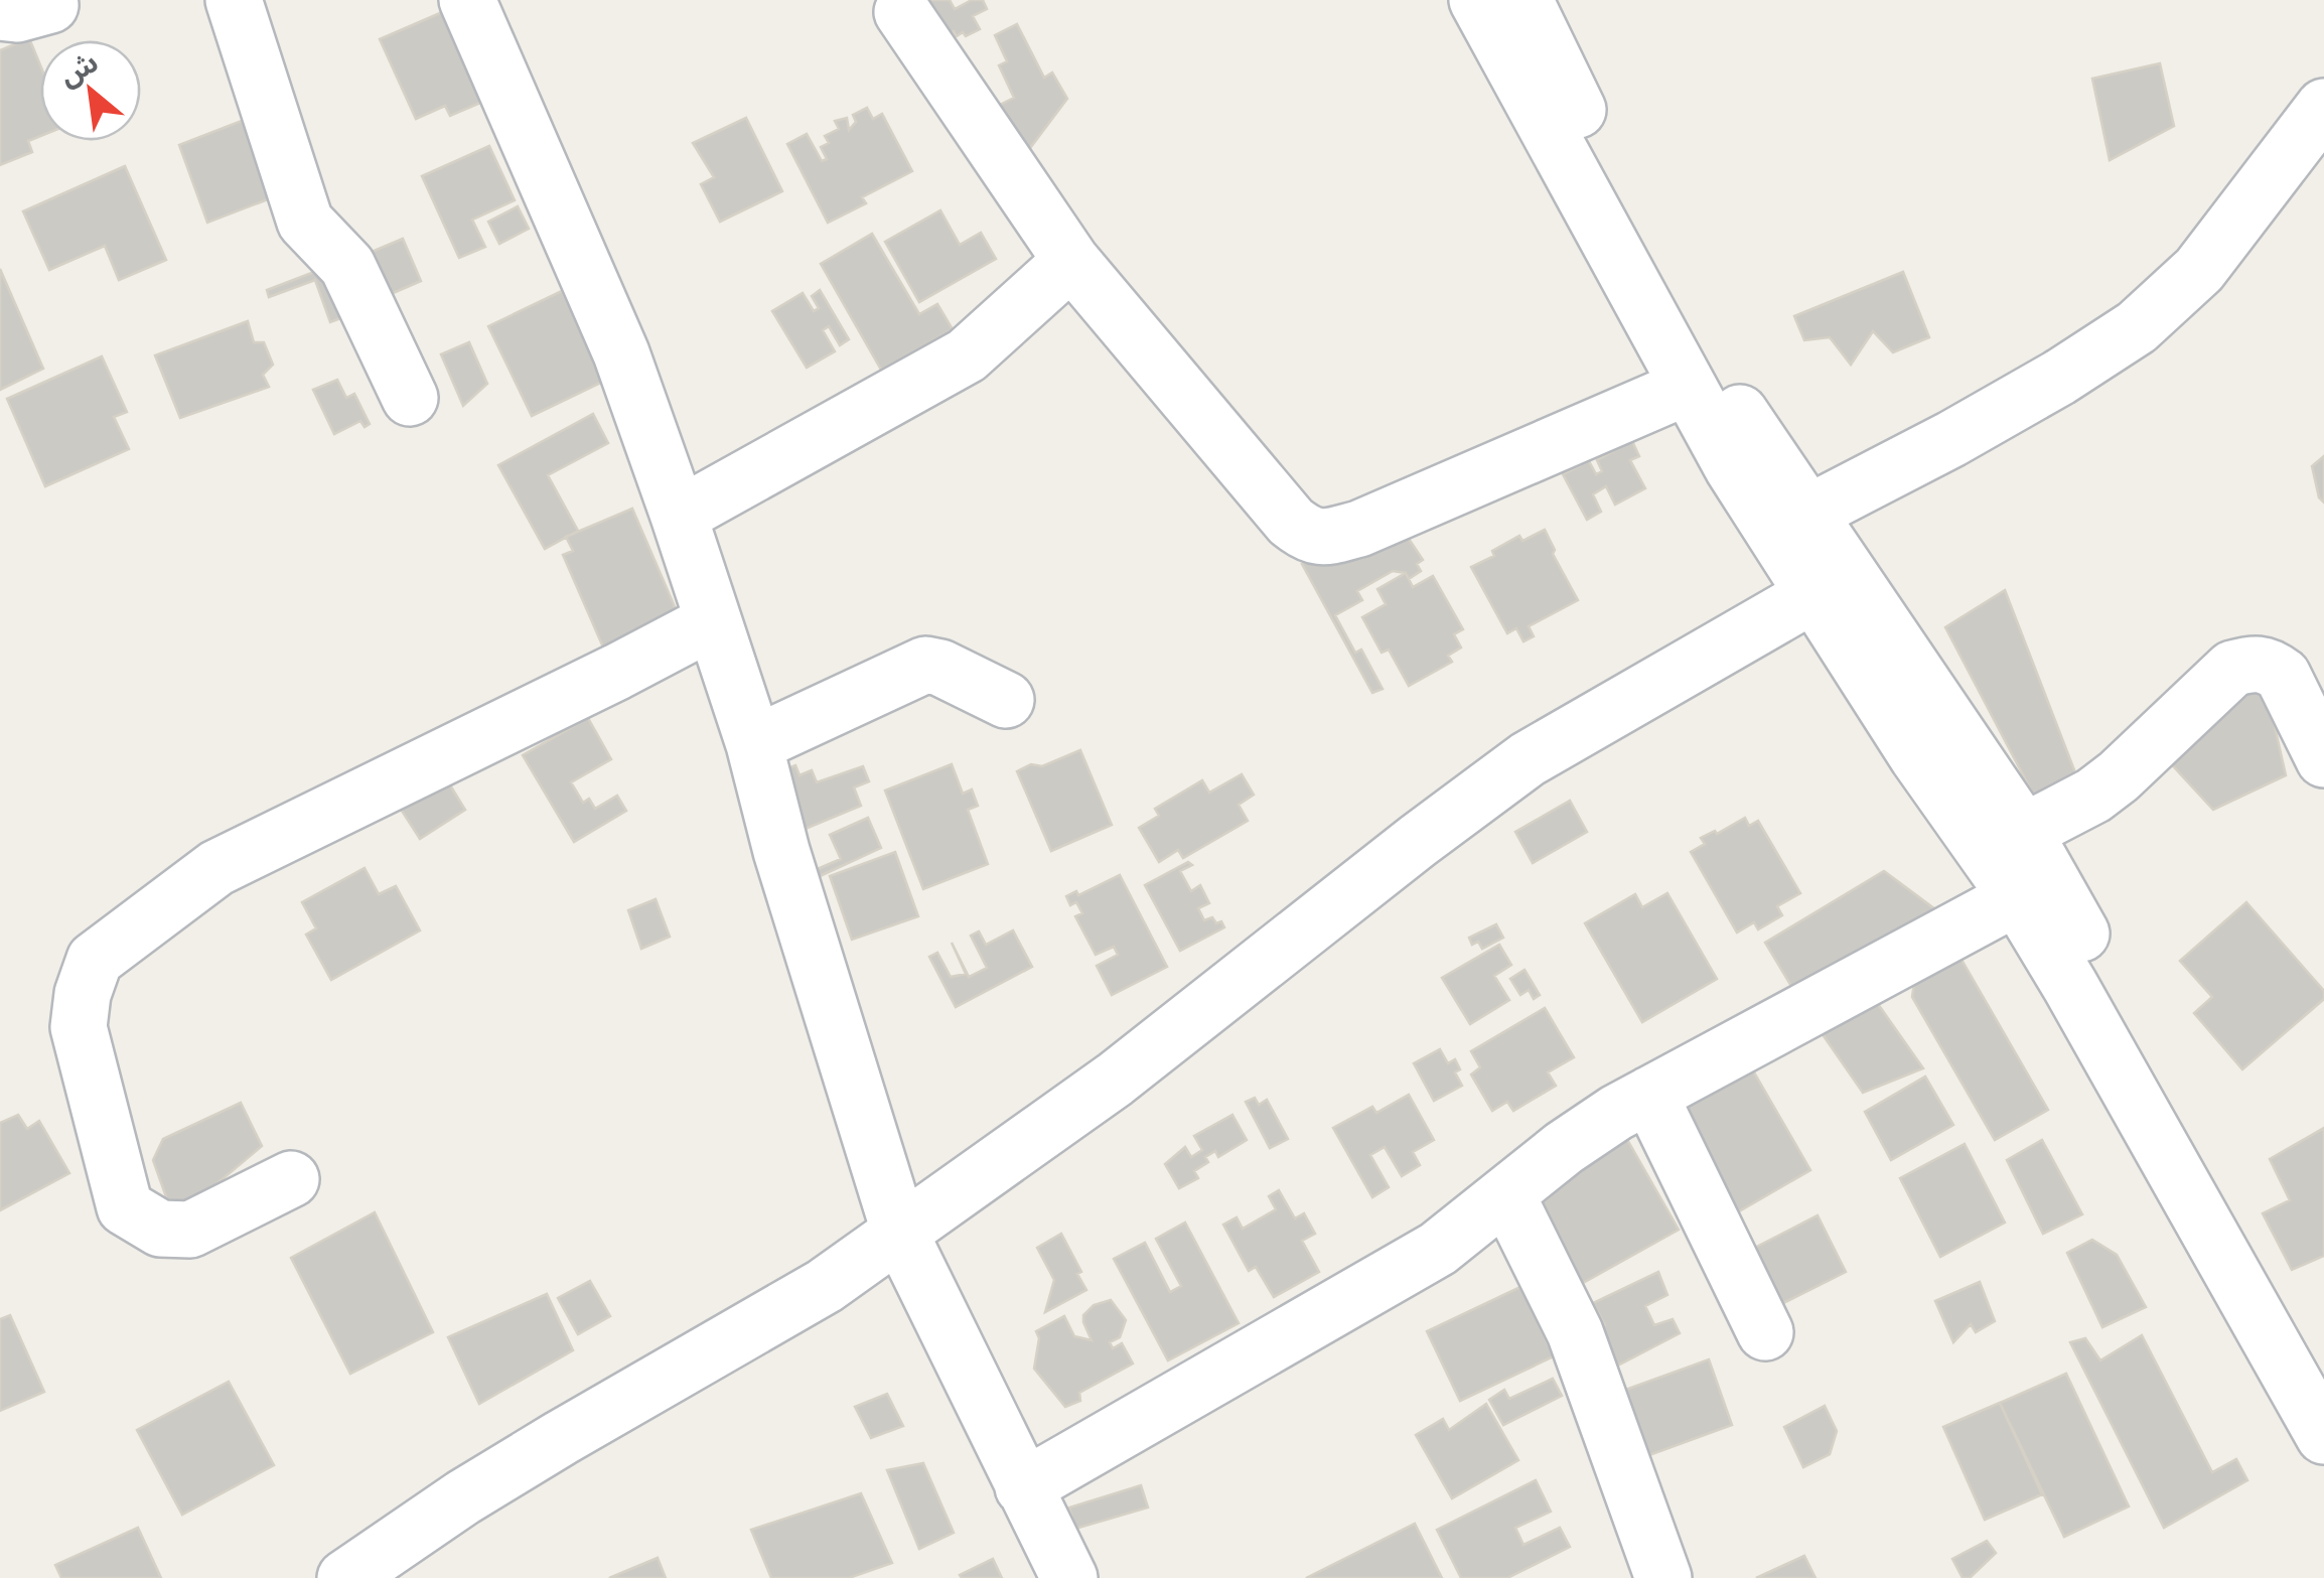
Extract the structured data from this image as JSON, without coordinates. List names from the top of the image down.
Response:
{
  "north": "top left"
}
